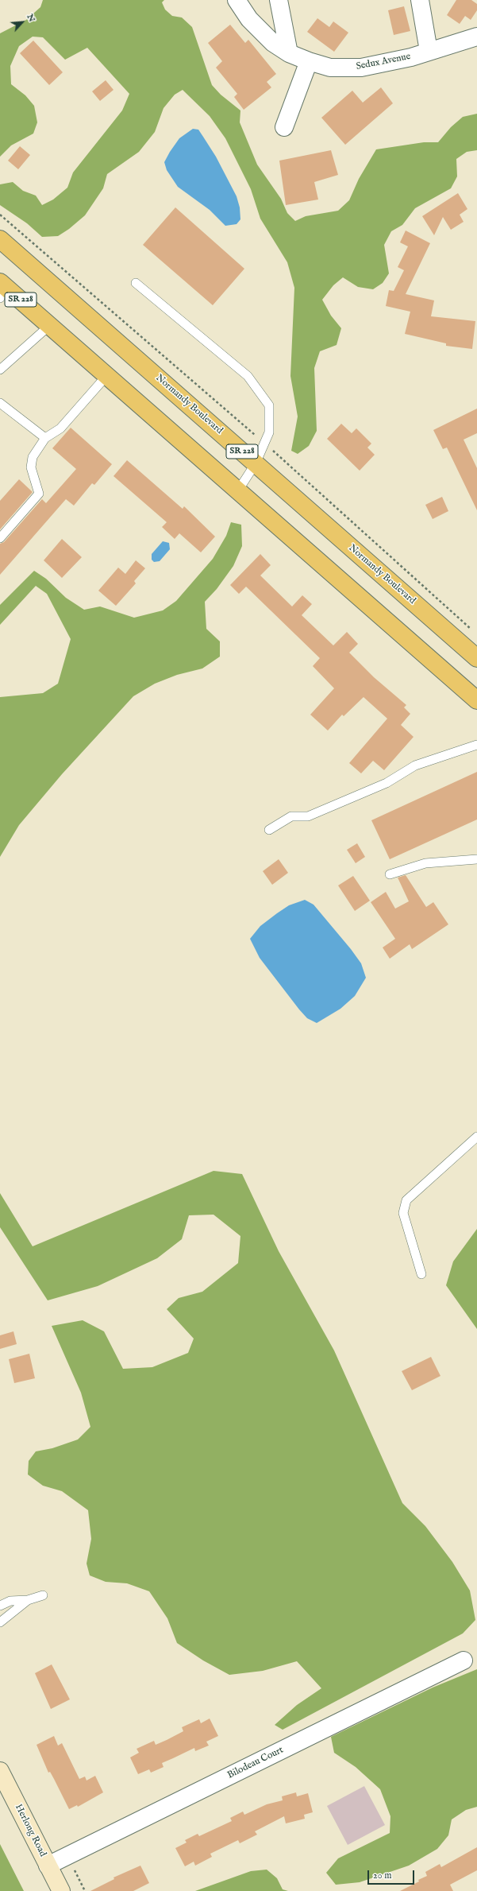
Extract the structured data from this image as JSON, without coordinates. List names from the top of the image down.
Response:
{
  "streets": {
    "main road": ["SR 228", "Normandy Boulevard"],
    "street": ["Sedux Avenue", "Bilodeau Court", "Herlong Road"]
  },
  "crossings": [
    ["Bilodeau Court", "Herlong Road"]
  ],
  "scale_bar": "20 m",
  "north": "top right"
}
